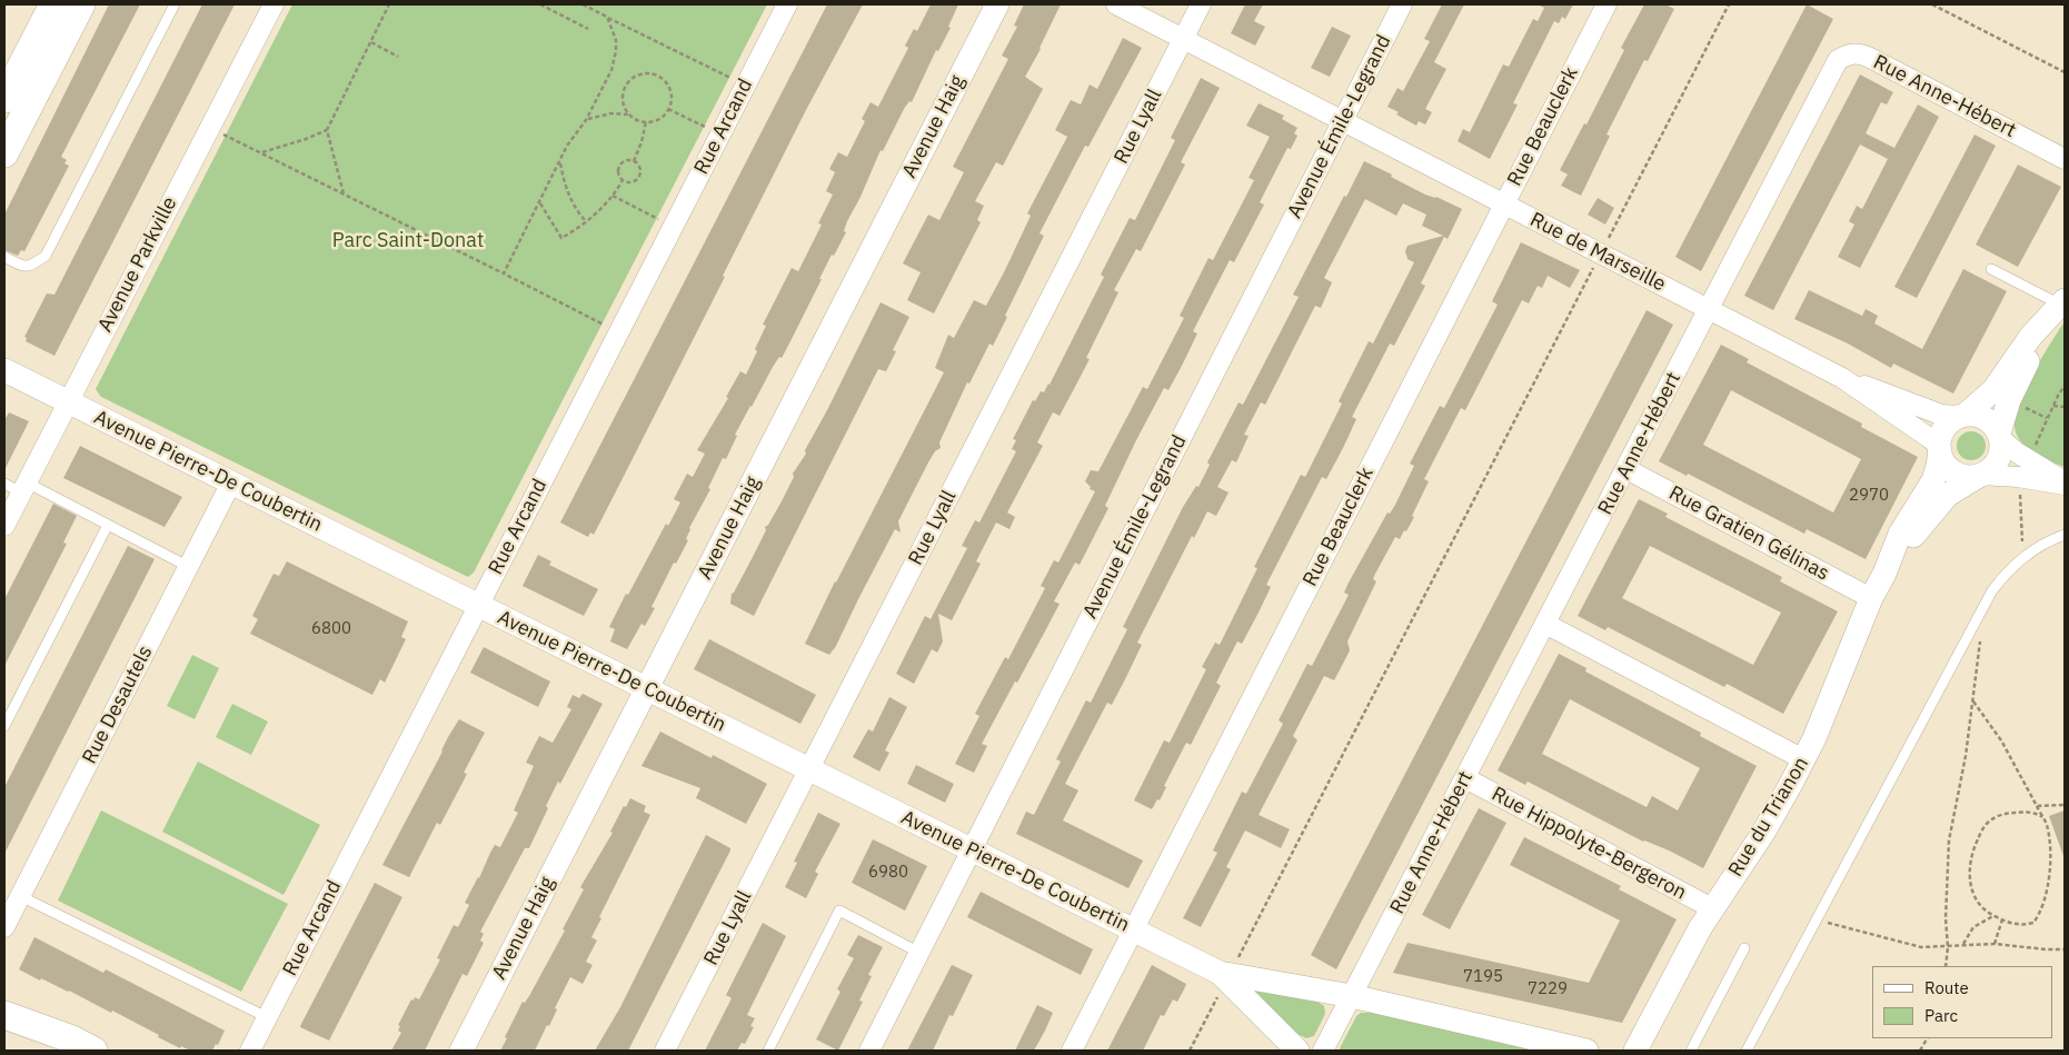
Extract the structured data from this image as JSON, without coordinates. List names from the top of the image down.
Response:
{
  "streets": {
    "street": [
      "Rue Anne-Hébert",
      "Rue Arcand",
      "Avenue Haig",
      "Rue Lyall",
      "Avenue Émile-Legrand",
      "Rue Beauclerk",
      "Rue de Marseille",
      "Avenue Parkville",
      "Avenue Pierre-De Coubertin",
      "Rue Gratien Gélinas",
      "Rue Desautels",
      "Rue du Trianon",
      "Rue Hippolyte-Bergeron"
    ]
  },
  "crossings": [
    ["Rue Anne-Hébert", "Rue de Marseille"],
    ["Rue Anne-Hébert", "Avenue Pierre-De Coubertin"],
    ["Rue Anne-Hébert", "Rue Gratien Gélinas"],
    ["Rue Anne-Hébert", "Rue Hippolyte-Bergeron"],
    ["Rue Arcand", "Avenue Pierre-De Coubertin"],
    ["Avenue Haig", "Avenue Pierre-De Coubertin"],
    ["Rue Lyall", "Rue de Marseille"],
    ["Rue Lyall", "Avenue Pierre-De Coubertin"],
    ["Avenue Émile-Legrand", "Rue de Marseille"],
    ["Avenue Émile-Legrand", "Avenue Pierre-De Coubertin"],
    ["Rue Beauclerk", "Rue de Marseille"],
    ["Rue Beauclerk", "Avenue Pierre-De Coubertin"],
    ["Rue de Marseille", "Rue du Trianon"],
    ["Avenue Parkville", "Avenue Pierre-De Coubertin"],
    ["Avenue Pierre-De Coubertin", "Rue Desautels"],
    ["Rue Gratien Gélinas", "Rue du Trianon"],
    ["Rue du Trianon", "Rue Hippolyte-Bergeron"]
  ],
  "parks": ["Parc Saint-Donat"],
  "house_numbers": [
    "2970",
    "6800",
    "6980",
    "7195",
    "7229"
  ],
  "legend": ["Route", "Parc"]
}
